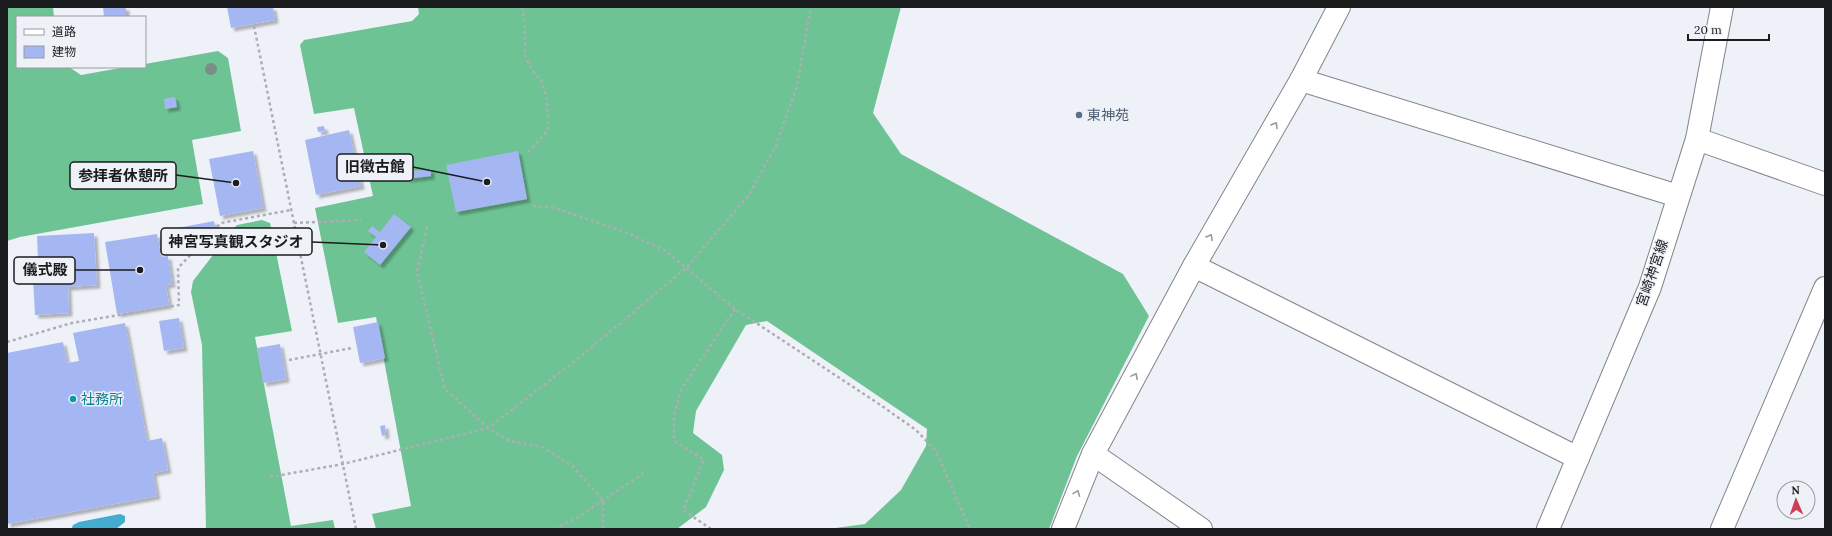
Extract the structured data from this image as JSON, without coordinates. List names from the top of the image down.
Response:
{
  "streets": {
    "street": ["宮崎神宮線"]
  },
  "places": [
    "東神苑",
    "旧徴古館",
    "参拝者休憩所",
    "神宮写真観スタジオ",
    "儀式殿",
    "社務所"
  ],
  "legend": ["道路", "建物"],
  "scale_bar": "20 m",
  "north": "top"
}
